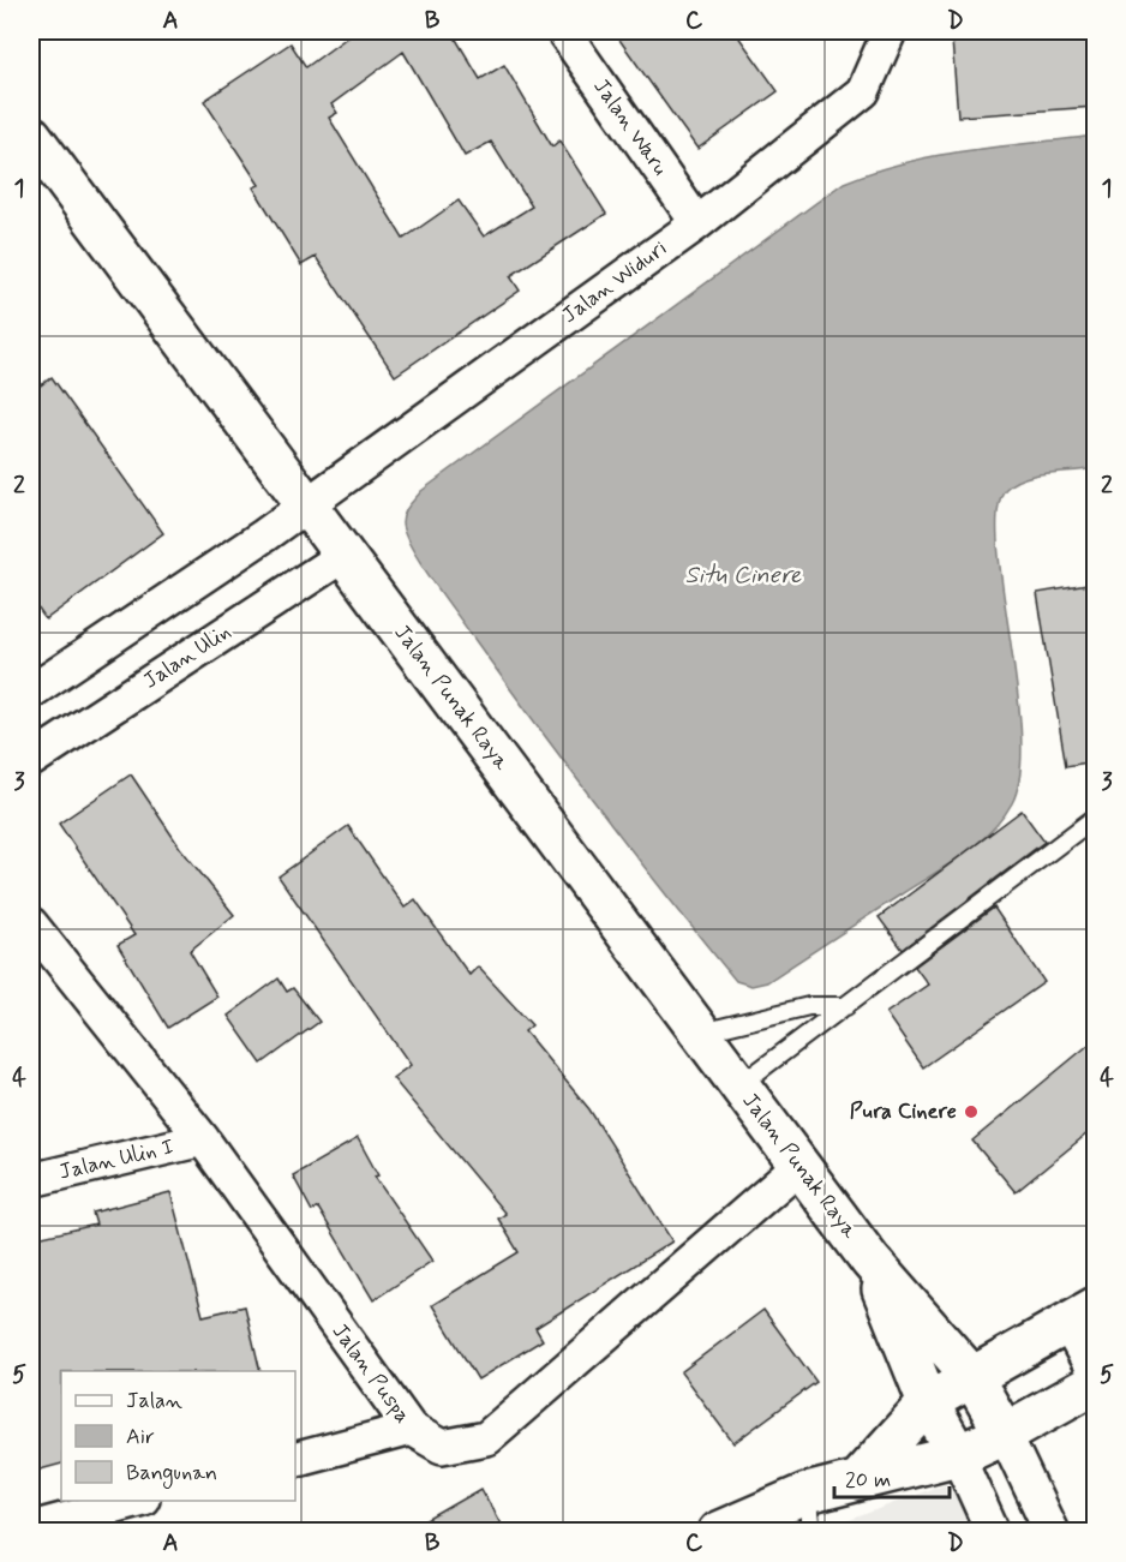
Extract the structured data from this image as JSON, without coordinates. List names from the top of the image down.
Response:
{
  "streets": {
    "main road": ["Jalan Punak Raya"],
    "street": [
      "Jalan Waru",
      "Jalan Widuri",
      "Jalan Ulin",
      "Jalan Ulin I",
      "Jalan Puspa"
    ]
  },
  "crossings": [
    ["Jalan Waru", "Jalan Widuri"],
    ["Jalan Widuri", "Jalan Punak Raya"],
    ["Jalan Ulin", "Jalan Punak Raya"],
    ["Jalan Punak Raya", "Jalan Puspa"],
    ["Jalan Ulin I", "Jalan Puspa"]
  ],
  "water": ["Situ Cinere"],
  "places": ["Pura Cinere"],
  "legend": ["Jalan", "Air", "Bangunan"],
  "scale_bar": "20 m",
  "grid": {
    "columns": [
      "A",
      "B",
      "C",
      "D"
    ],
    "rows": [
      "1",
      "2",
      "3",
      "4",
      "5"
    ]
  }
}
